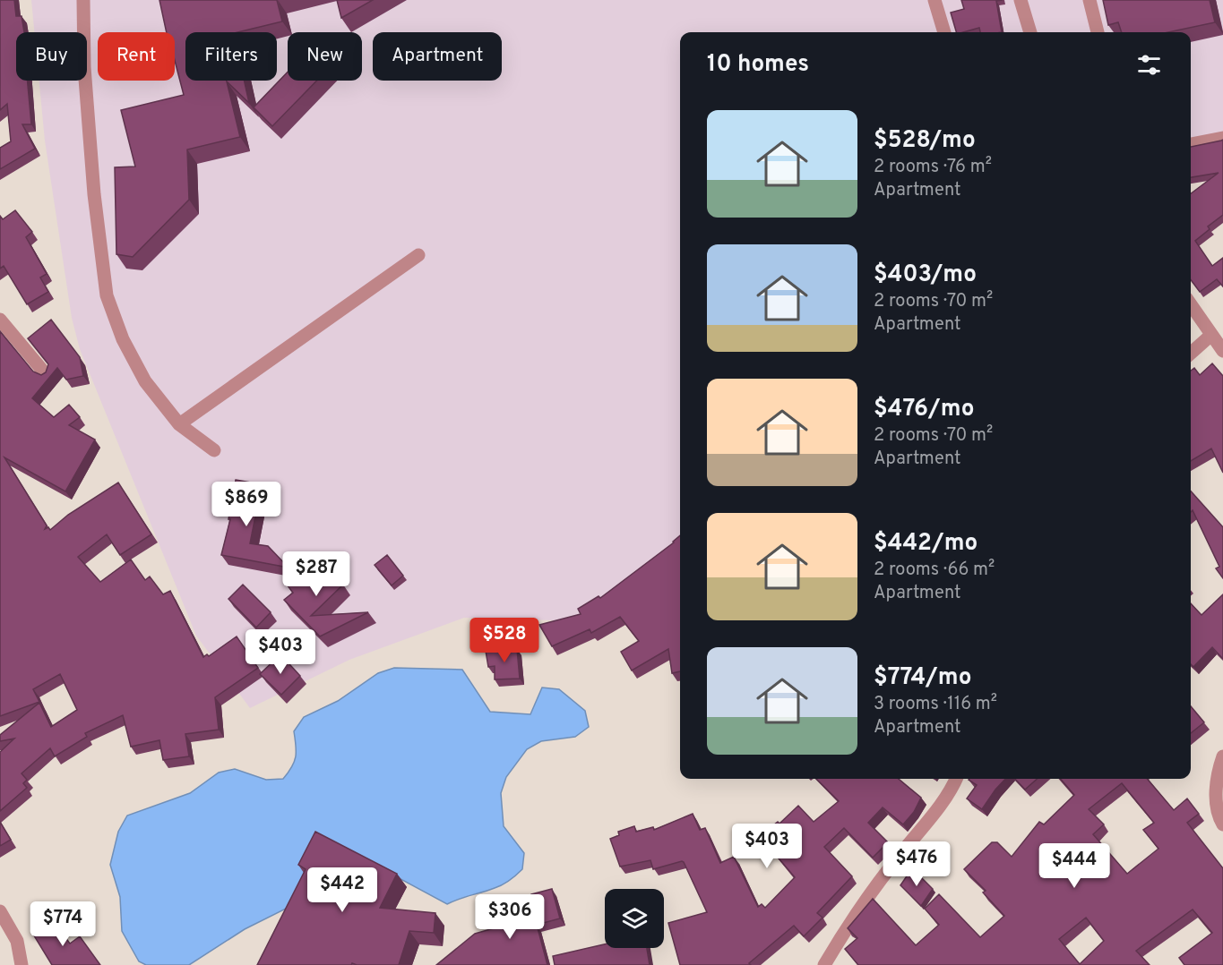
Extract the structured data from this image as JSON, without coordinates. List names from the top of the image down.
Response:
{
  "page": {
    "chip": [
      "Buy",
      "Rent",
      "Filters",
      "New",
      "Apartment"
    ],
    "heading": "10 homes",
    "list": [
      {
        "name": "$528/mo",
        "note": "2 rooms · 76 m² · Apartment"
      },
      {
        "name": "$403/mo",
        "note": "2 rooms · 70 m² · Apartment"
      },
      {
        "name": "$476/mo",
        "note": "2 rooms · 70 m² · Apartment"
      },
      {
        "name": "$442/mo",
        "note": "2 rooms · 66 m² · Apartment"
      },
      {
        "name": "$774/mo",
        "note": "3 rooms · 116 m² · Apartment"
      }
    ],
    "price": [
      "$869",
      "$287",
      "$528",
      "$403",
      "$403",
      "$476",
      "$444",
      "$442",
      "$306",
      "$774"
    ]
  }
}
